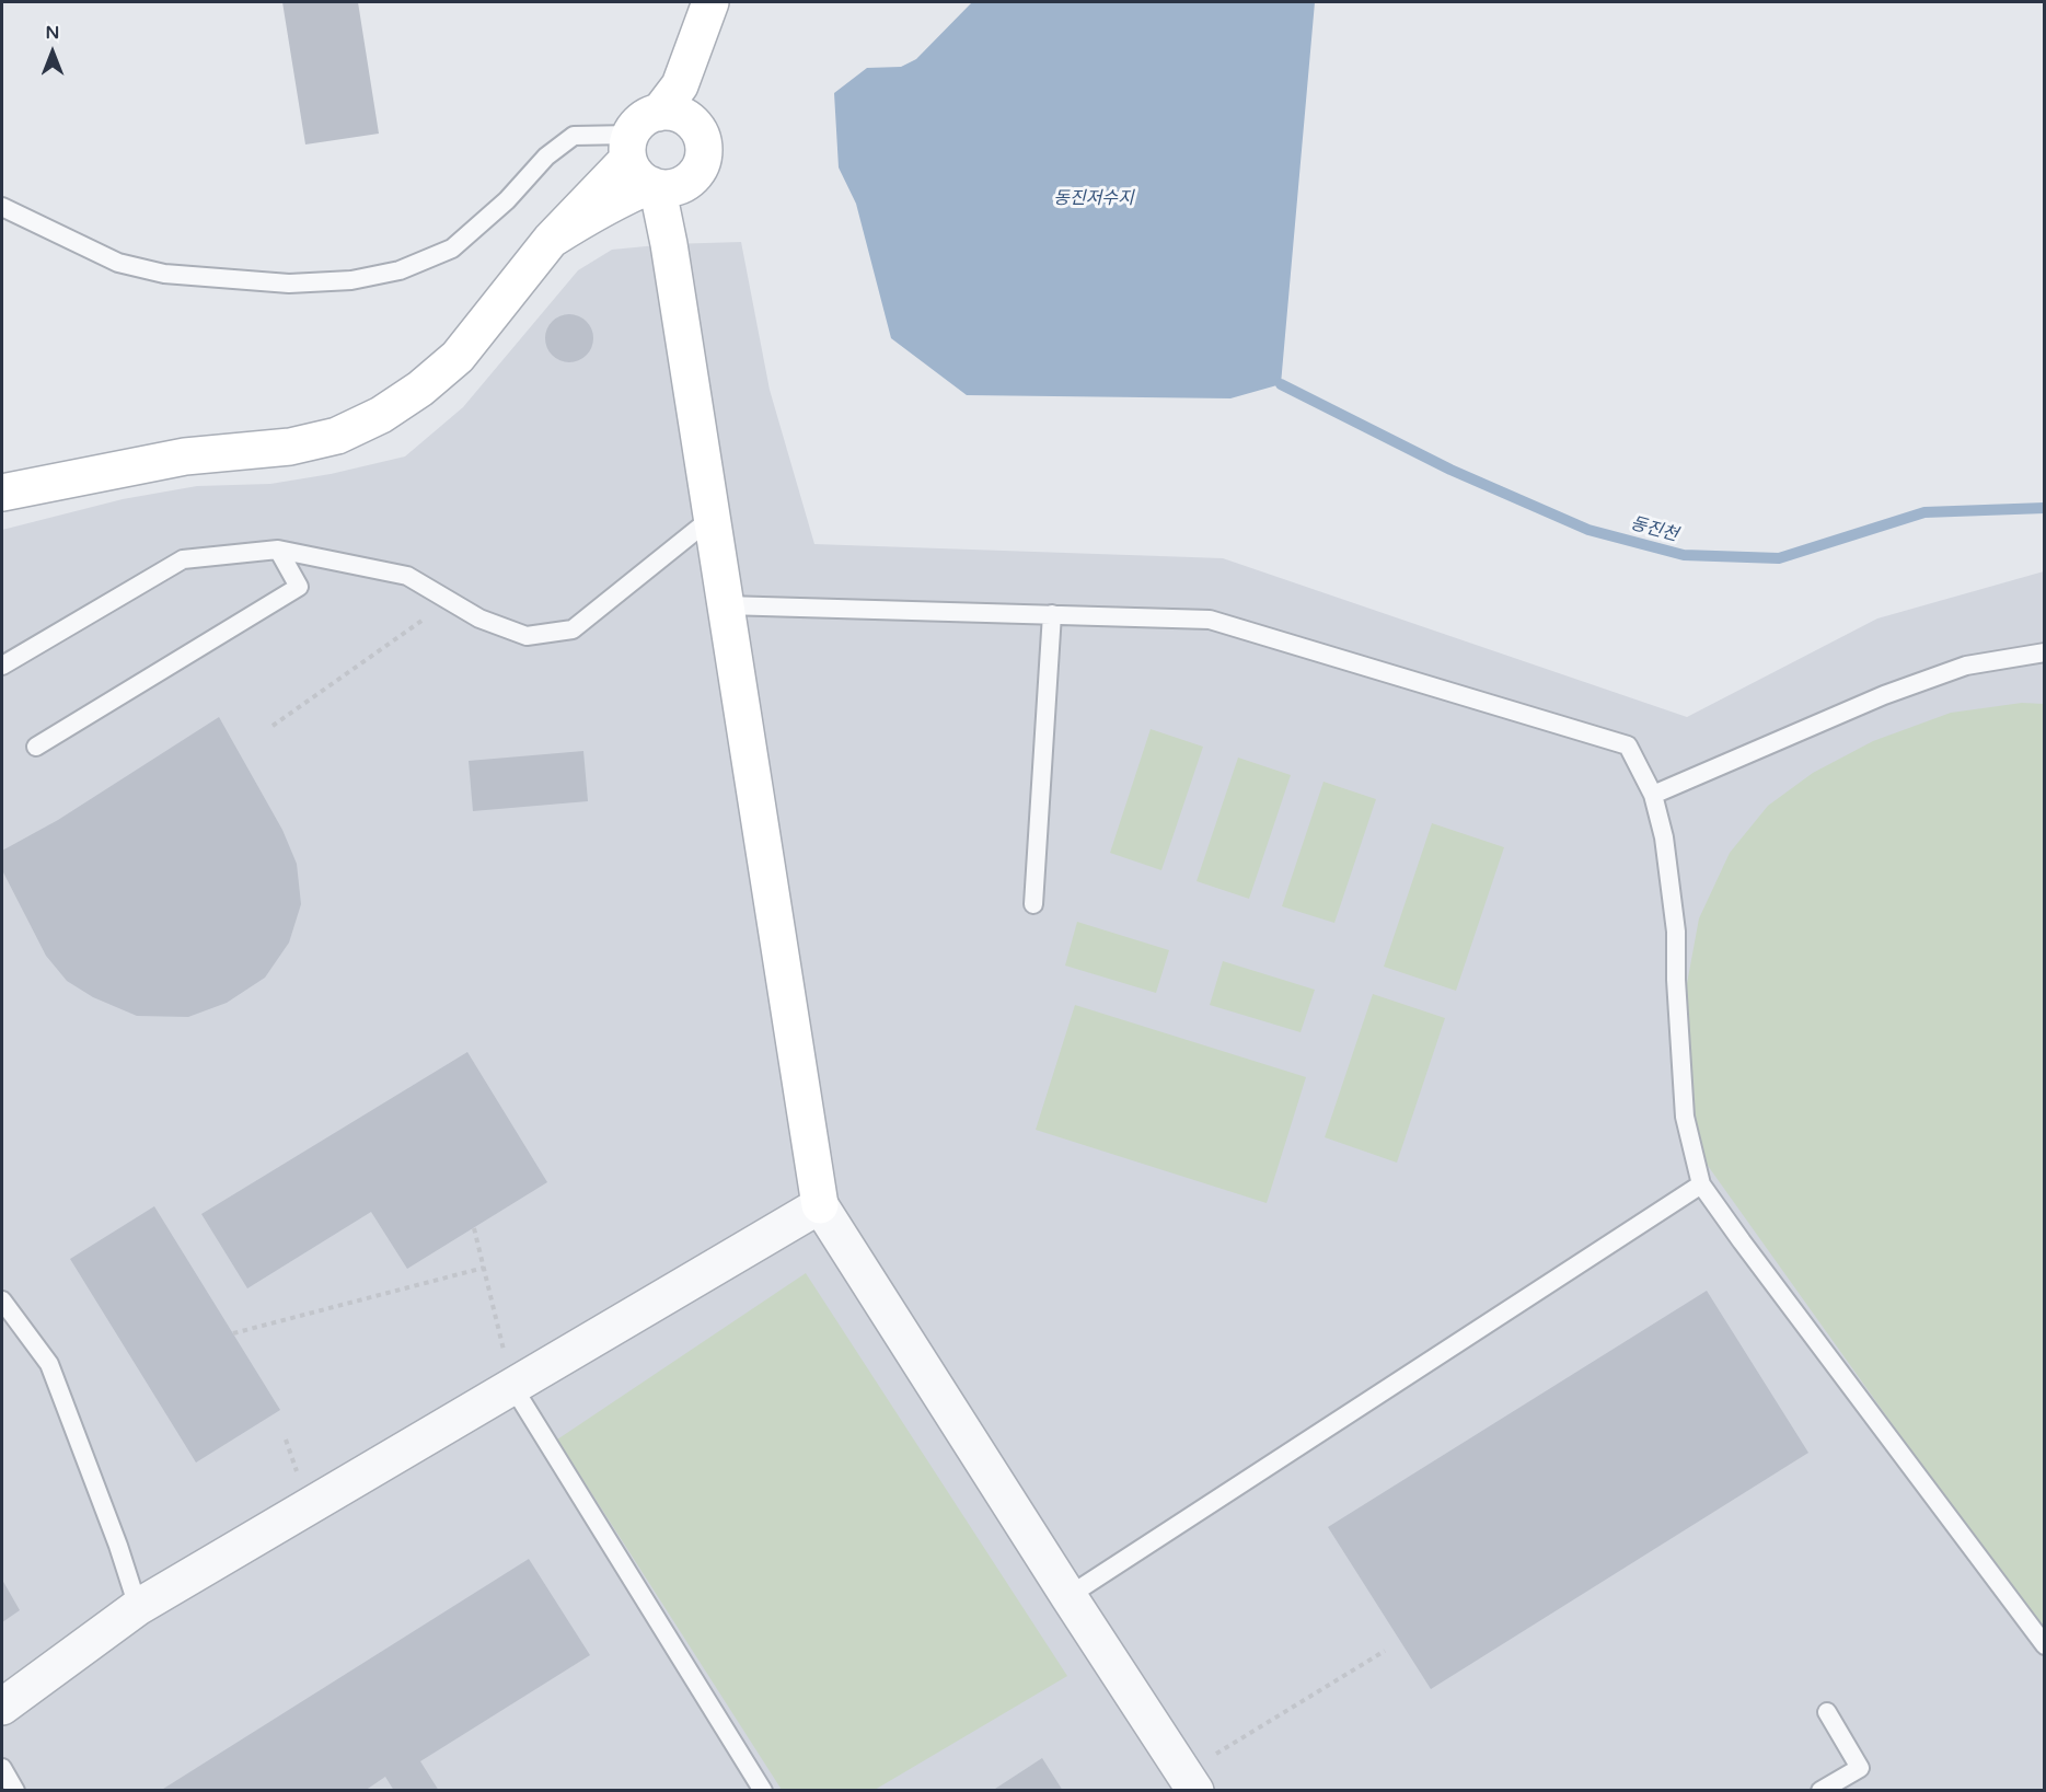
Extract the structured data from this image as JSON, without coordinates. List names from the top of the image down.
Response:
{
  "water": ["동진저수지", "동진천"],
  "north": "top"
}
